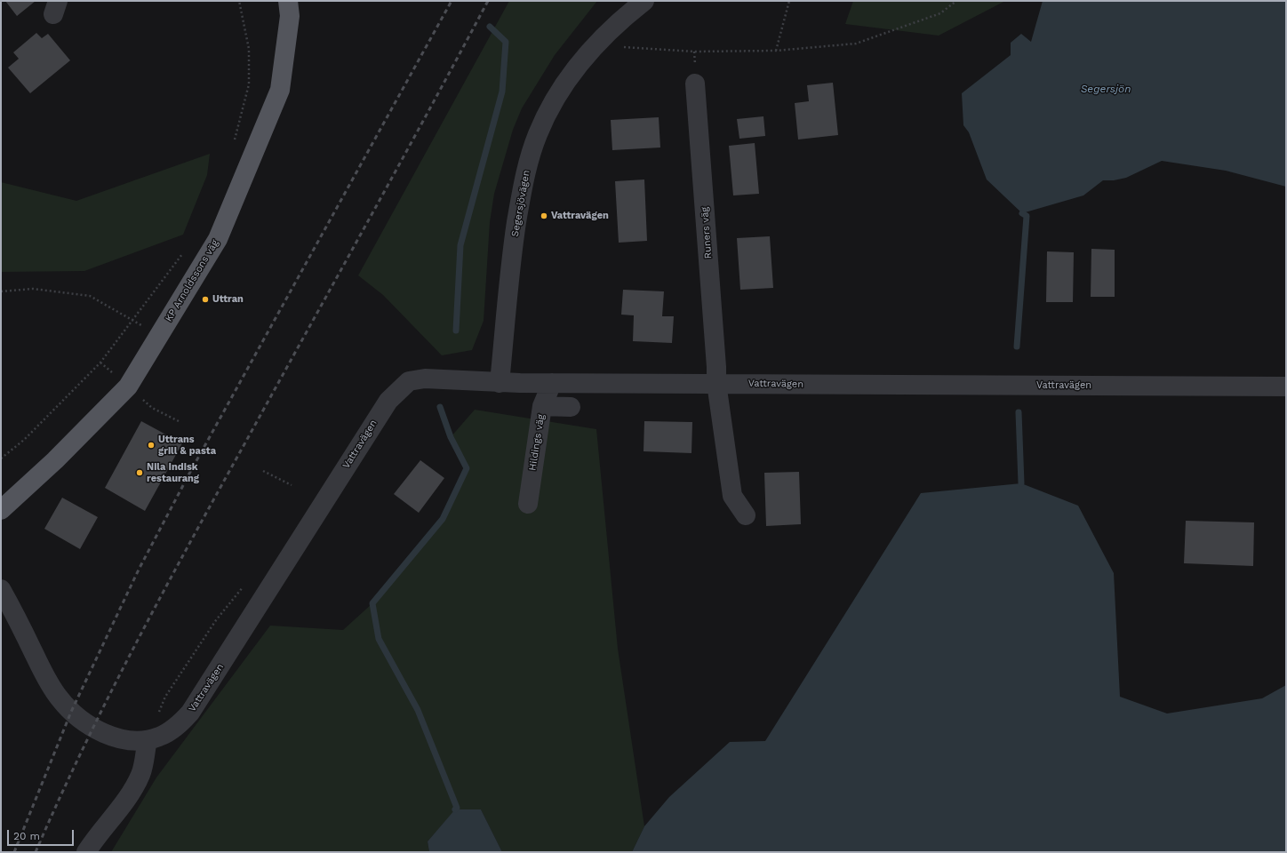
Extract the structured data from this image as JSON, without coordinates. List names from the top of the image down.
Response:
{
  "streets": {
    "main road": ["KP Arnoldssons väg"],
    "street": [
      "Segersjövägen",
      "Runers väg",
      "Vattravägen",
      "Hildings väg"
    ]
  },
  "crossings": [
    ["Segersjövägen", "Vattravägen"],
    ["Runers väg", "Vattravägen"],
    ["Vattravägen", "Hildings väg"]
  ],
  "water": ["Segersjön"],
  "places": [
    "Vattravägen",
    "Uttran",
    "Uttrans grill & pasta",
    "Nila Indisk restaurang"
  ],
  "scale_bar": "20 m"
}
